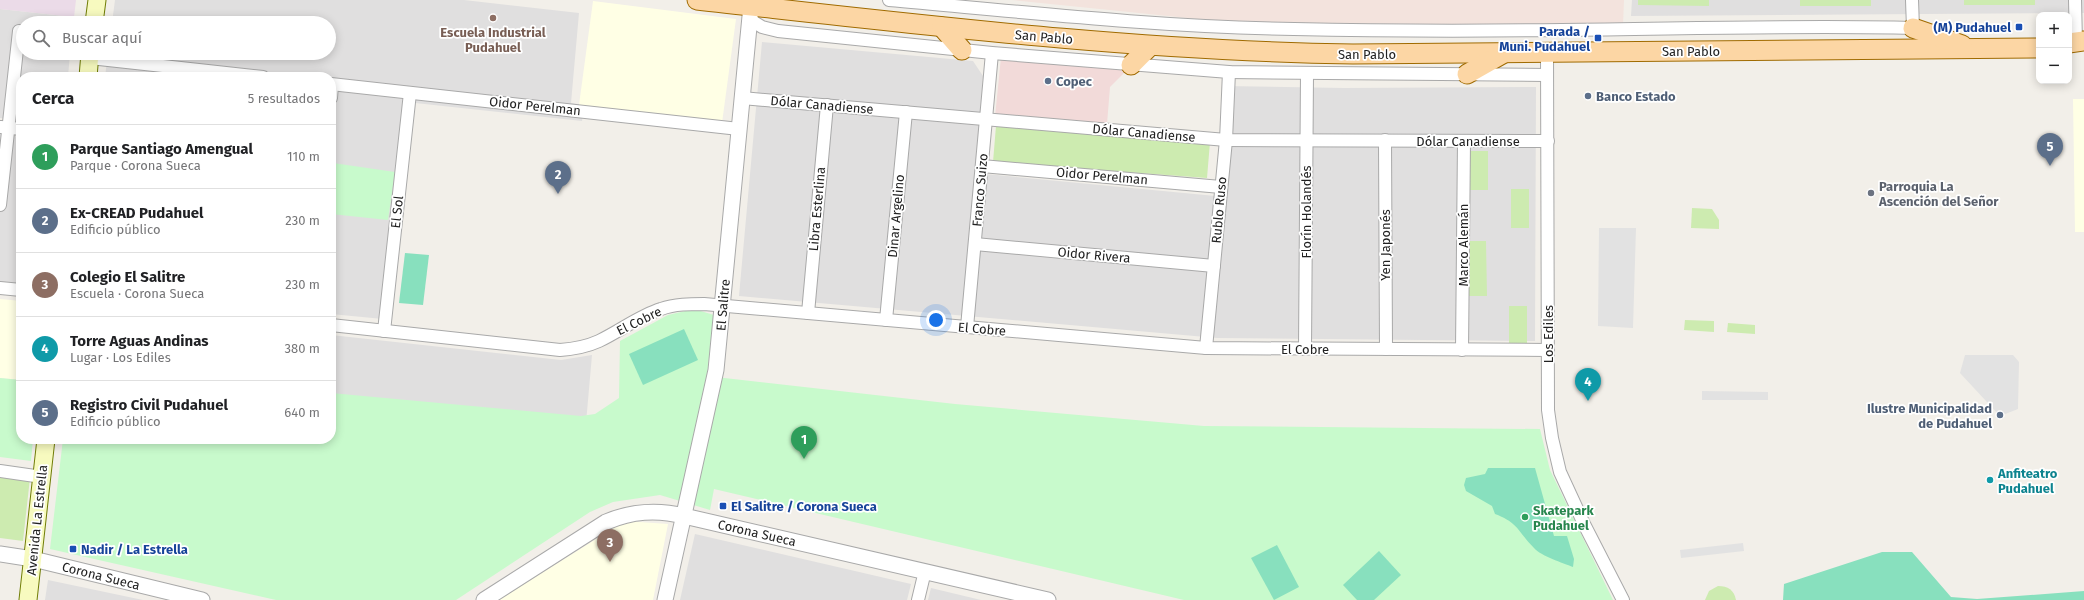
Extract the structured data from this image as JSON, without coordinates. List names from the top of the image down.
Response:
{
  "streets": {
    "main road": ["San Pablo", "Avenida La Estrella"],
    "street": [
      "Dólar Canadiense",
      "Oidor Perelman",
      "Franco Suizo",
      "Libra Esterlina",
      "Rublo Ruso",
      "El Sol",
      "Florín Holandés",
      "Dinar Argelino",
      "Yen Japonés",
      "Marco Alemán",
      "Oidor Rivera",
      "El Salitre",
      "El Cobre",
      "Los Ediles",
      "Corona Sueca"
    ]
  },
  "crossings": [
    ["San Pablo", "Franco Suizo"],
    ["San Pablo", "Rublo Ruso"],
    ["San Pablo", "Florín Holandés"],
    ["San Pablo", "El Salitre"],
    ["San Pablo", "Los Ediles"],
    ["Dólar Canadiense", "Franco Suizo"],
    ["Dólar Canadiense", "Libra Esterlina"],
    ["Dólar Canadiense", "Rublo Ruso"],
    ["Dólar Canadiense", "Florín Holandés"],
    ["Dólar Canadiense", "Dinar Argelino"],
    ["Dólar Canadiense", "Yen Japonés"],
    ["Dólar Canadiense", "Marco Alemán"],
    ["Dólar Canadiense", "El Salitre"],
    ["Dólar Canadiense", "Los Ediles"],
    ["Oidor Perelman", "Franco Suizo"],
    ["Oidor Perelman", "Rublo Ruso"],
    ["Oidor Perelman", "El Sol"],
    ["Oidor Perelman", "El Salitre"],
    ["Franco Suizo", "Oidor Rivera"],
    ["Franco Suizo", "El Cobre"],
    ["Libra Esterlina", "El Cobre"],
    ["Rublo Ruso", "Oidor Rivera"],
    ["Rublo Ruso", "El Cobre"],
    ["El Sol", "El Cobre"],
    ["Florín Holandés", "El Cobre"],
    ["Dinar Argelino", "El Cobre"],
    ["Yen Japonés", "El Cobre"],
    ["Marco Alemán", "El Cobre"],
    ["El Salitre", "El Cobre"],
    ["El Salitre", "Corona Sueca"],
    ["El Cobre", "Los Ediles"],
    ["Avenida La Estrella", "Corona Sueca"]
  ],
  "places": {
    "other": [
      "Escuela Industrial Pudahuel",
      "Copec",
      "Banco Estado",
      "Parroquia La Ascención del Señor",
      "Ilustre Municipalidad de Pudahuel",
      "Anfiteatro Pudahuel",
      "Skatepark Pudahuel"
    ],
    "transit": [
      "(M) Pudahuel",
      "Parada / Muni. Pudahuel",
      "El Salitre / Corona Sueca",
      "Nadir / La Estrella"
    ]
  },
  "page": {
    "map_buttons": ["+", "−"],
    "search": "Buscar aquí",
    "heading": ["Cerca", "5 resultados"],
    "list": [
      {
        "mark": "1",
        "name": "Parque Santiago Amengual",
        "note": "Parque · Corona Sueca",
        "value": "110 m"
      },
      {
        "mark": "2",
        "name": "Ex-CREAD Pudahuel",
        "note": "Edificio público",
        "value": "230 m"
      },
      {
        "mark": "3",
        "name": "Colegio El Salitre",
        "note": "Escuela · Corona Sueca",
        "value": "230 m"
      },
      {
        "mark": "4",
        "name": "Torre Aguas Andinas",
        "note": "Lugar · Los Ediles",
        "value": "380 m"
      },
      {
        "mark": "5",
        "name": "Registro Civil Pudahuel",
        "note": "Edificio público",
        "value": "640 m"
      }
    ],
    "pins": [
      "5",
      "2",
      "4",
      "1",
      "3"
    ]
  }
}
